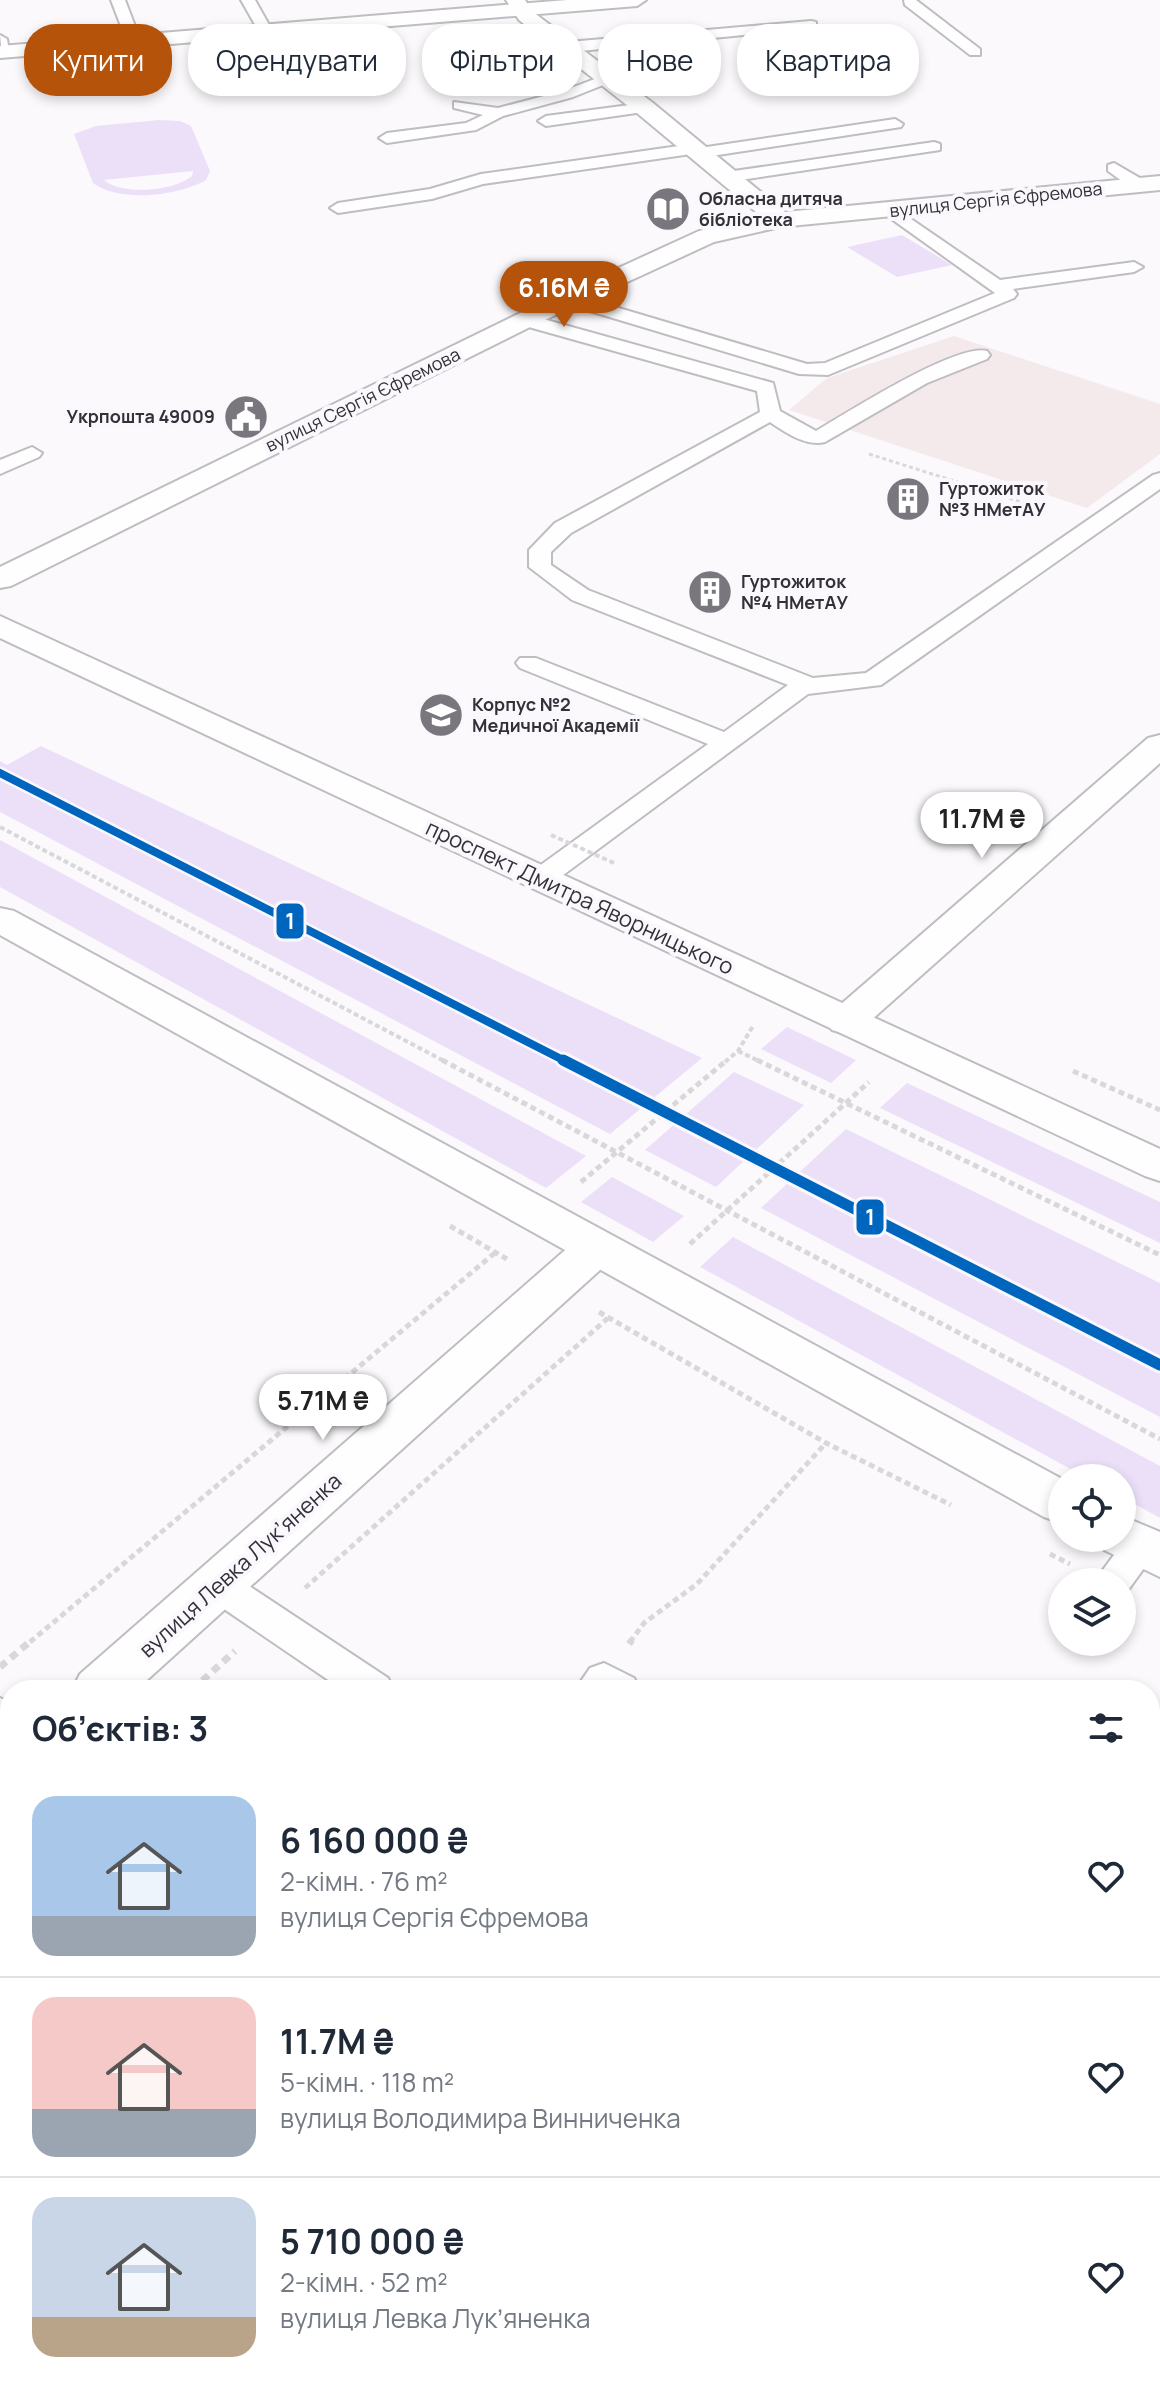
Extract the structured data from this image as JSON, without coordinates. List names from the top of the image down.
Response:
{
  "streets": {
    "street": ["вулиця Сергія Єфремова", "проспект Дмитра Яворницького", "вулиця Левка Лукʼяненка"]
  },
  "places": {
    "library": ["Обласна дитяча бібліотека"],
    "public building": ["Укрпошта 49009"],
    "building": ["Гуртожиток №3 НМетАУ", "Гуртожиток №4 НМетАУ"],
    "school or university": ["Корпус №2 Медичної Академії"]
  },
  "lines": ["transit line 1"],
  "page": {
    "chip": [
      "Купити",
      "Орендувати",
      "Фільтри",
      "Нове",
      "Квартира"
    ],
    "price": ["6.16M ₴", "11.7M ₴", "5.71M ₴"],
    "heading": "Об’єктів: 3",
    "list": [
      {
        "name": "6 160 000 ₴",
        "note": "2-кімн. · 76 m² · вулиця Сергія Єфремова"
      },
      {
        "name": "11.7M ₴",
        "note": "5-кімн. · 118 m² · вулиця Володимира Винниченка"
      },
      {
        "name": "5 710 000 ₴",
        "note": "2-кімн. · 52 m² · вулиця Левка Лукʼяненка"
      }
    ]
  }
}
